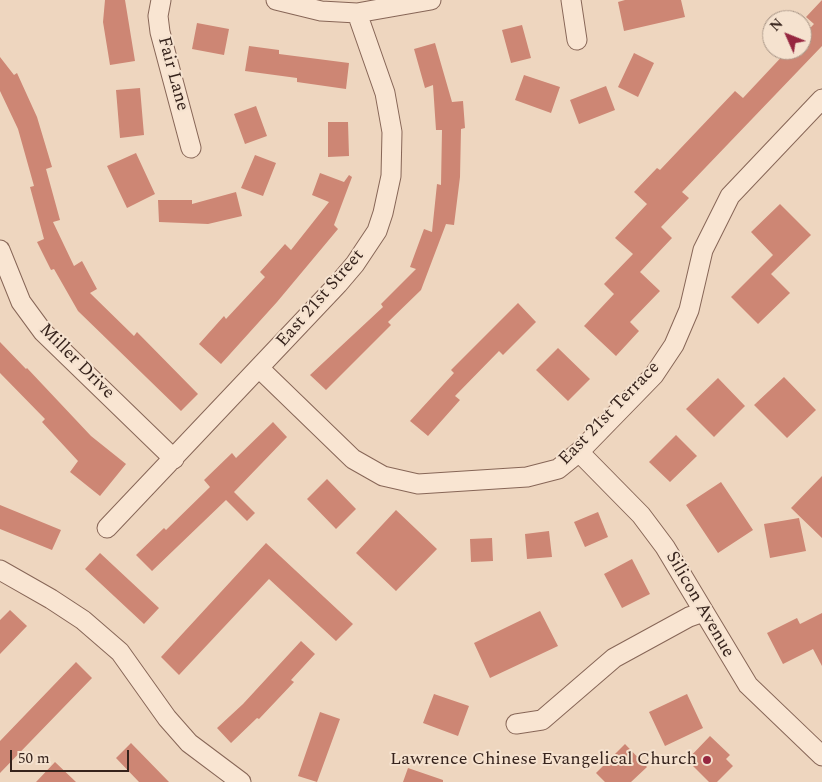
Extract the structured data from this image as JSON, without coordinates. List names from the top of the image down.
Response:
{
  "streets": {
    "street": [
      "Fair Lane",
      "East 21st Street",
      "Miller Drive",
      "East 21st Terrace",
      "Silicon Avenue"
    ]
  },
  "crossings": [
    ["East 21st Street", "Miller Drive"],
    ["East 21st Street", "East 21st Terrace"],
    ["East 21st Terrace", "Silicon Avenue"]
  ],
  "places": ["Lawrence Chinese Evangelical Church"],
  "scale_bar": "50 m",
  "north": "top left"
}
